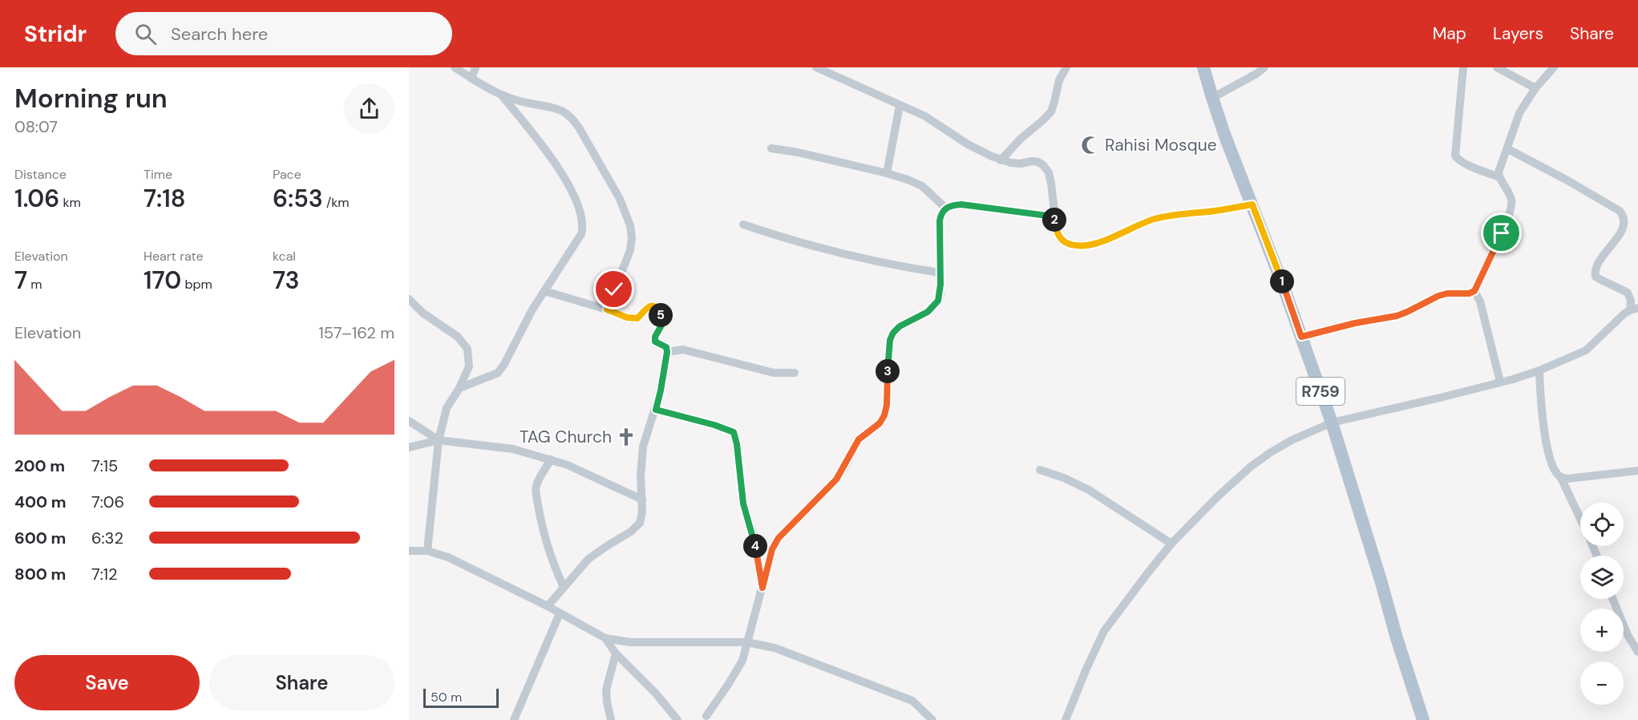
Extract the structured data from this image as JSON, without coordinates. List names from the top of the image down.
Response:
{
  "streets": {
    "main road": ["R759"]
  },
  "places": {
    "mosque": ["Rahisi Mosque"],
    "church": ["TAG Church"]
  },
  "scale_bar": "50 m",
  "page": {
    "header": "Stridr",
    "search": "Search here",
    "nav": ["Map", "Layers", "Share"],
    "heading": ["Morning run", "08:07"],
    "stats": [
      ["Distance", "1.06 km"],
      ["Time", "7:18"],
      ["Pace", "6:53 /km"],
      ["Elevation", "7 m"],
      ["Heart rate", "170 bpm"],
      ["kcal", "73"]
    ],
    "pins": [
      "2",
      "1",
      "5",
      "3",
      "4"
    ],
    "chart": ["Elevation", "157–162 m"],
    "list": [
      {
        "name": "200 m",
        "note": "7:15"
      },
      {
        "name": "400 m",
        "note": "7:06"
      },
      {
        "name": "600 m",
        "note": "6:32"
      },
      {
        "name": "800 m",
        "note": "7:12"
      }
    ],
    "map_buttons": ["+", "−"],
    "buttons": ["Save", "Share"],
    "scale": "50 m"
  }
}
